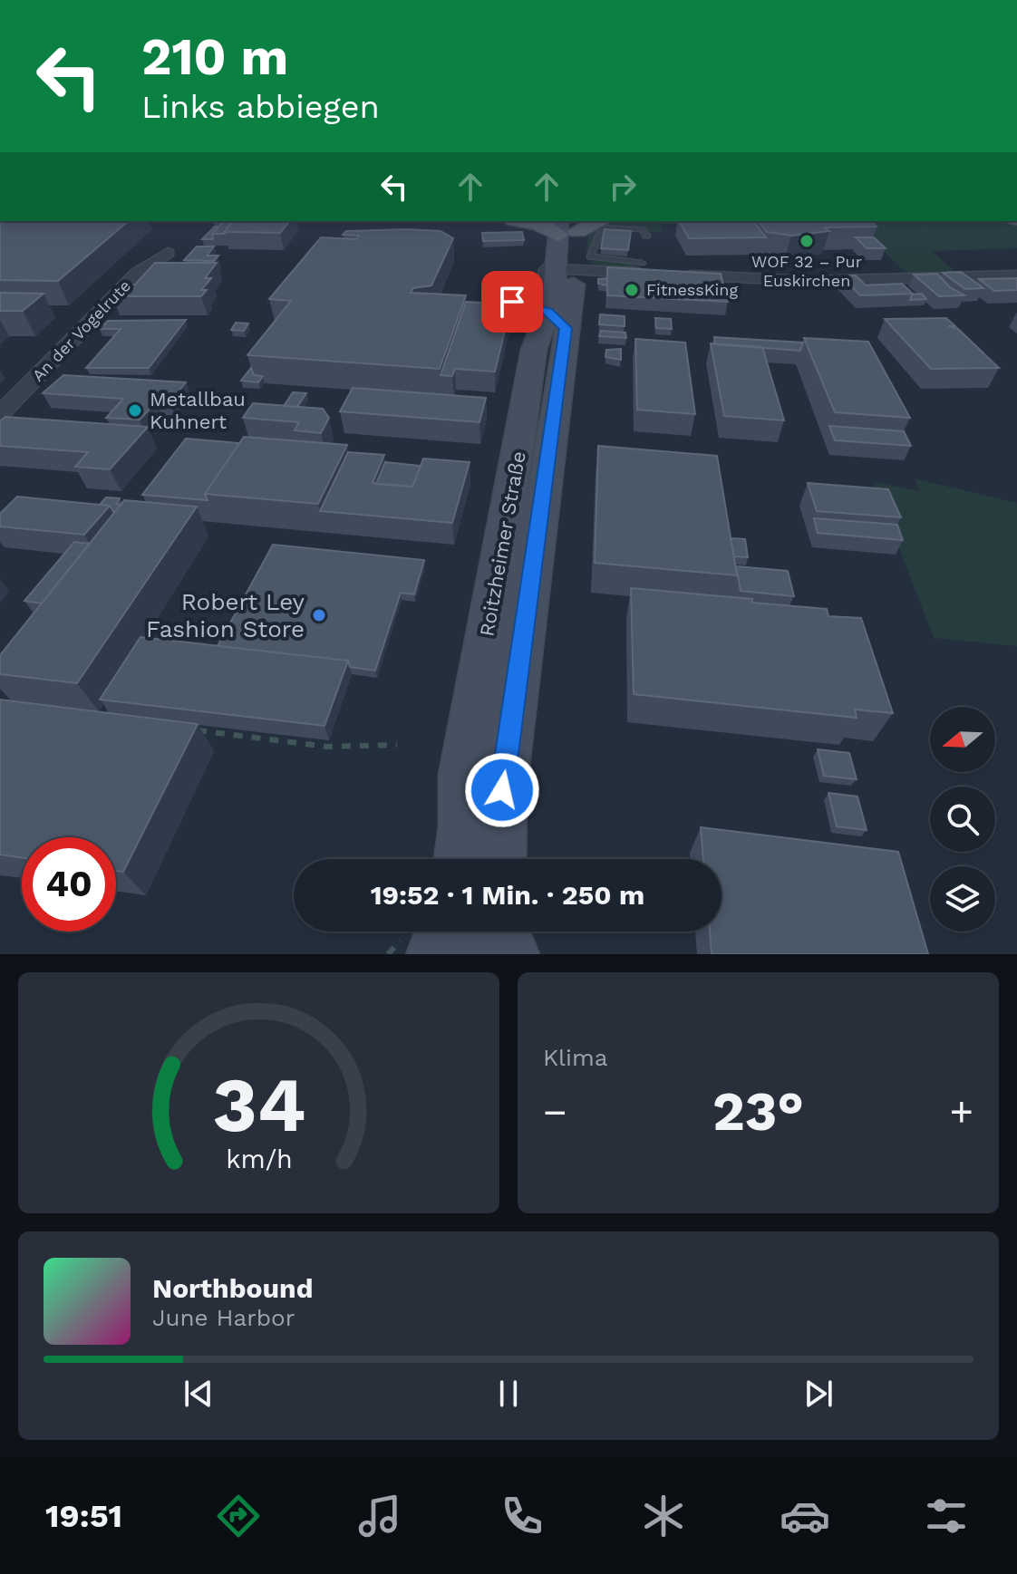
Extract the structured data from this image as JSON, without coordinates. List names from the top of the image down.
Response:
{
  "streets": {
    "street": ["An der Vogelrute", "Roitzheimer Straße"]
  },
  "places": [
    "WOF 32 – Pur Euskirchen",
    "FitnessKing",
    "Metallbau Kuhnert",
    "Robert Ley Fashion Store"
  ],
  "north": "left",
  "page": {
    "turn": ["210 m", "Links abbiegen"],
    "limit": "40",
    "trip": "19:52 · 1 Min. · 250 m",
    "tile": "Klima",
    "heat": ["−", "23°", "+"],
    "song": ["Northbound", "June Harbor"],
    "tabs": "19:51",
    "gauge": ["34", "km/h"]
  }
}
